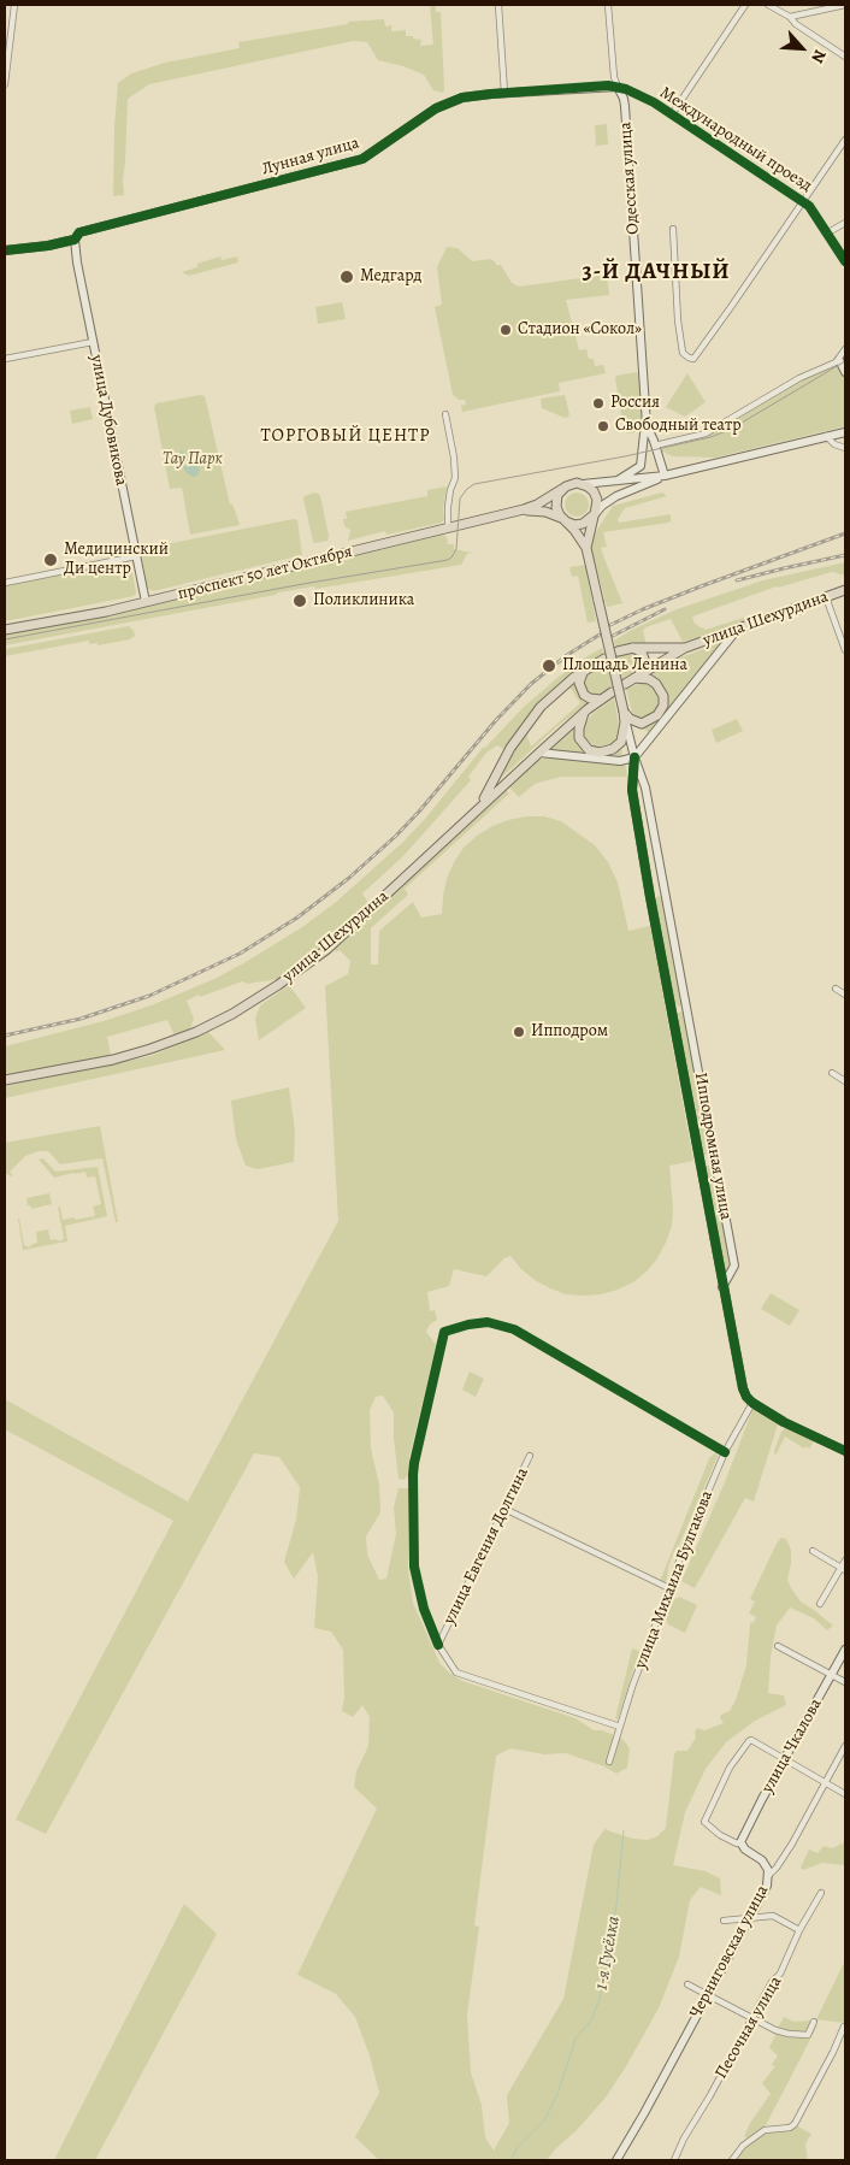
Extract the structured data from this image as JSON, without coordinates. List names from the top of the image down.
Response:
{
  "streets": {
    "main road": ["проспект 50 лет Октября", "улица Шехурдина"],
    "street": [
      "Международный проезд",
      "Лунная улица",
      "Одесская улица",
      "улица Дубовикова",
      "Ипподромная улица",
      "улица Евгения Долгина",
      "улица Михаила Булгакова",
      "улица Чкалова",
      "Черниговская улица",
      "Песочная улица"
    ]
  },
  "crossings": [
    ["Международный проезд", "Лунная улица"],
    ["Международный проезд", "Одесская улица"],
    ["Лунная улица", "Одесская улица"],
    ["Лунная улица", "улица Дубовикова"],
    ["улица Дубовикова", "проспект 50 лет Октября"],
    ["Ипподромная улица", "улица Михаила Булгакова"],
    ["улица Евгения Долгина", "улица Михаила Булгакова"]
  ],
  "districts": ["3-Й ДАЧНЫЙ", "ТОРГОВЫЙ ЦЕНТР"],
  "water": ["1-я Гусёлка"],
  "parks": ["Тау Парк"],
  "places": [
    "Медгард",
    "Стадион «Сокол»",
    "Россия",
    "Свободный театр",
    "Медицинский Ди центр",
    "Поликлиника",
    "Площадь Ленина",
    "Ипподром"
  ],
  "north": "bottom right"
}
